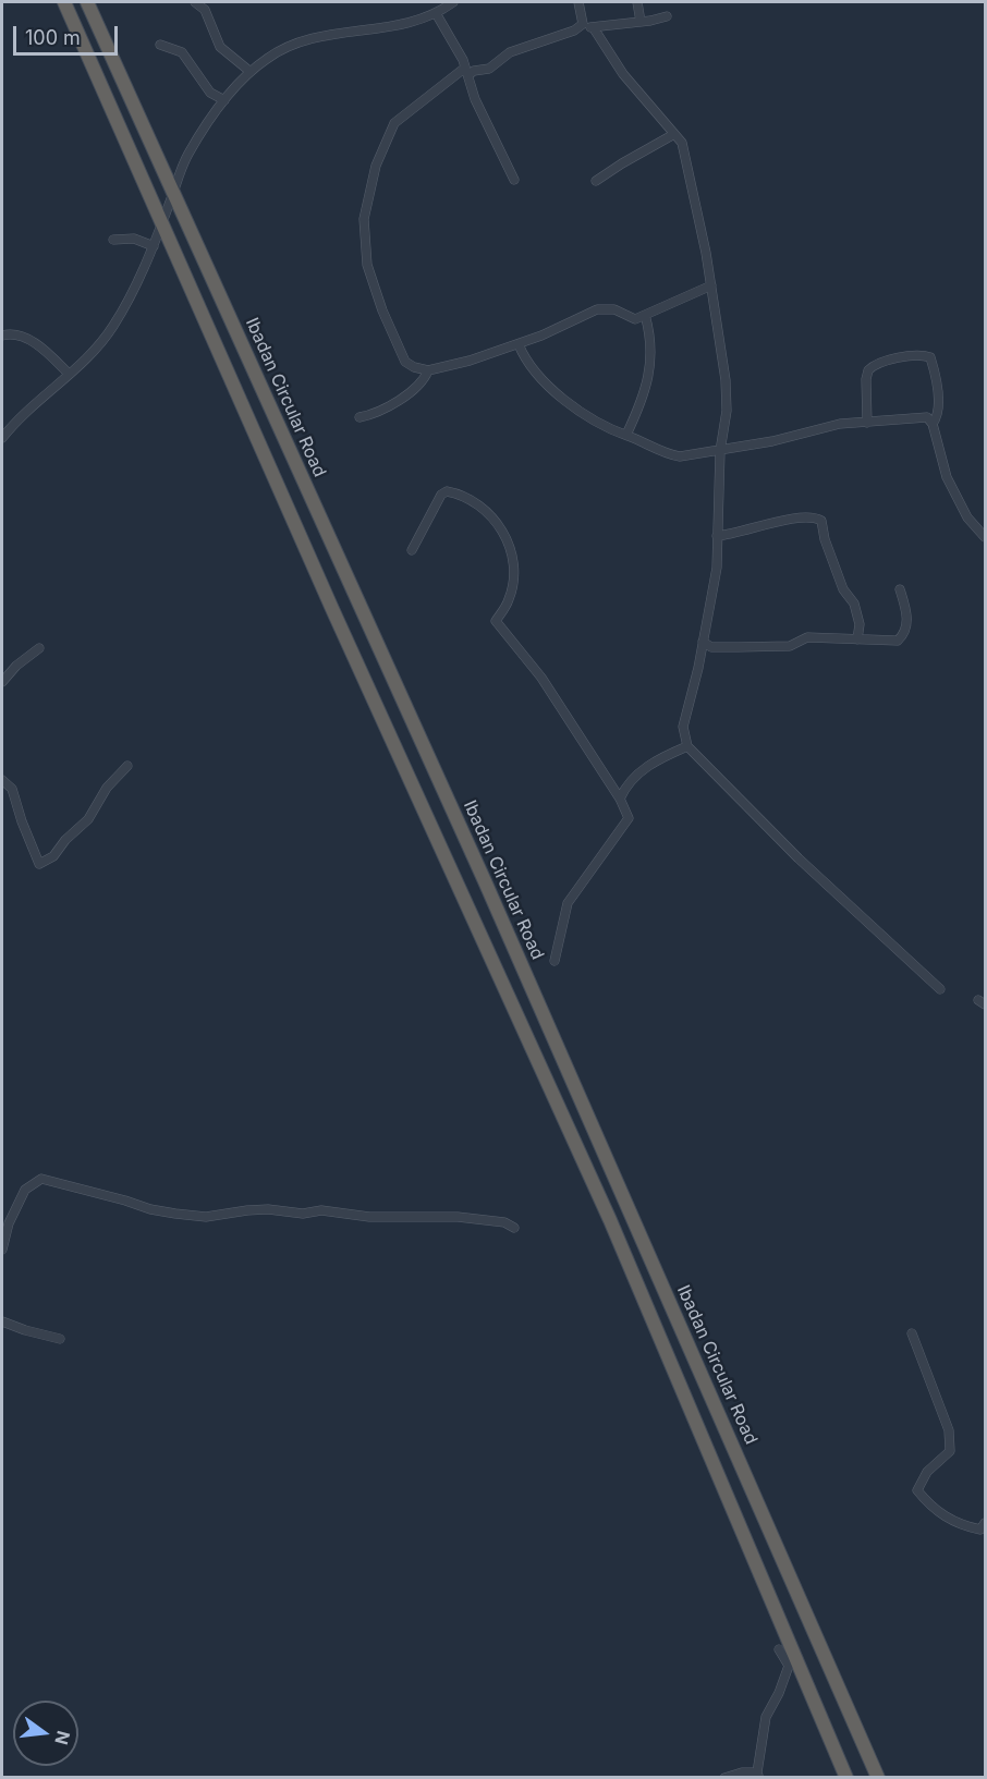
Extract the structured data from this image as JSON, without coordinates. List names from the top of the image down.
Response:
{
  "streets": {
    "highway": ["Ibadan Circular Road"]
  },
  "scale_bar": "100 m",
  "north": "right"
}
